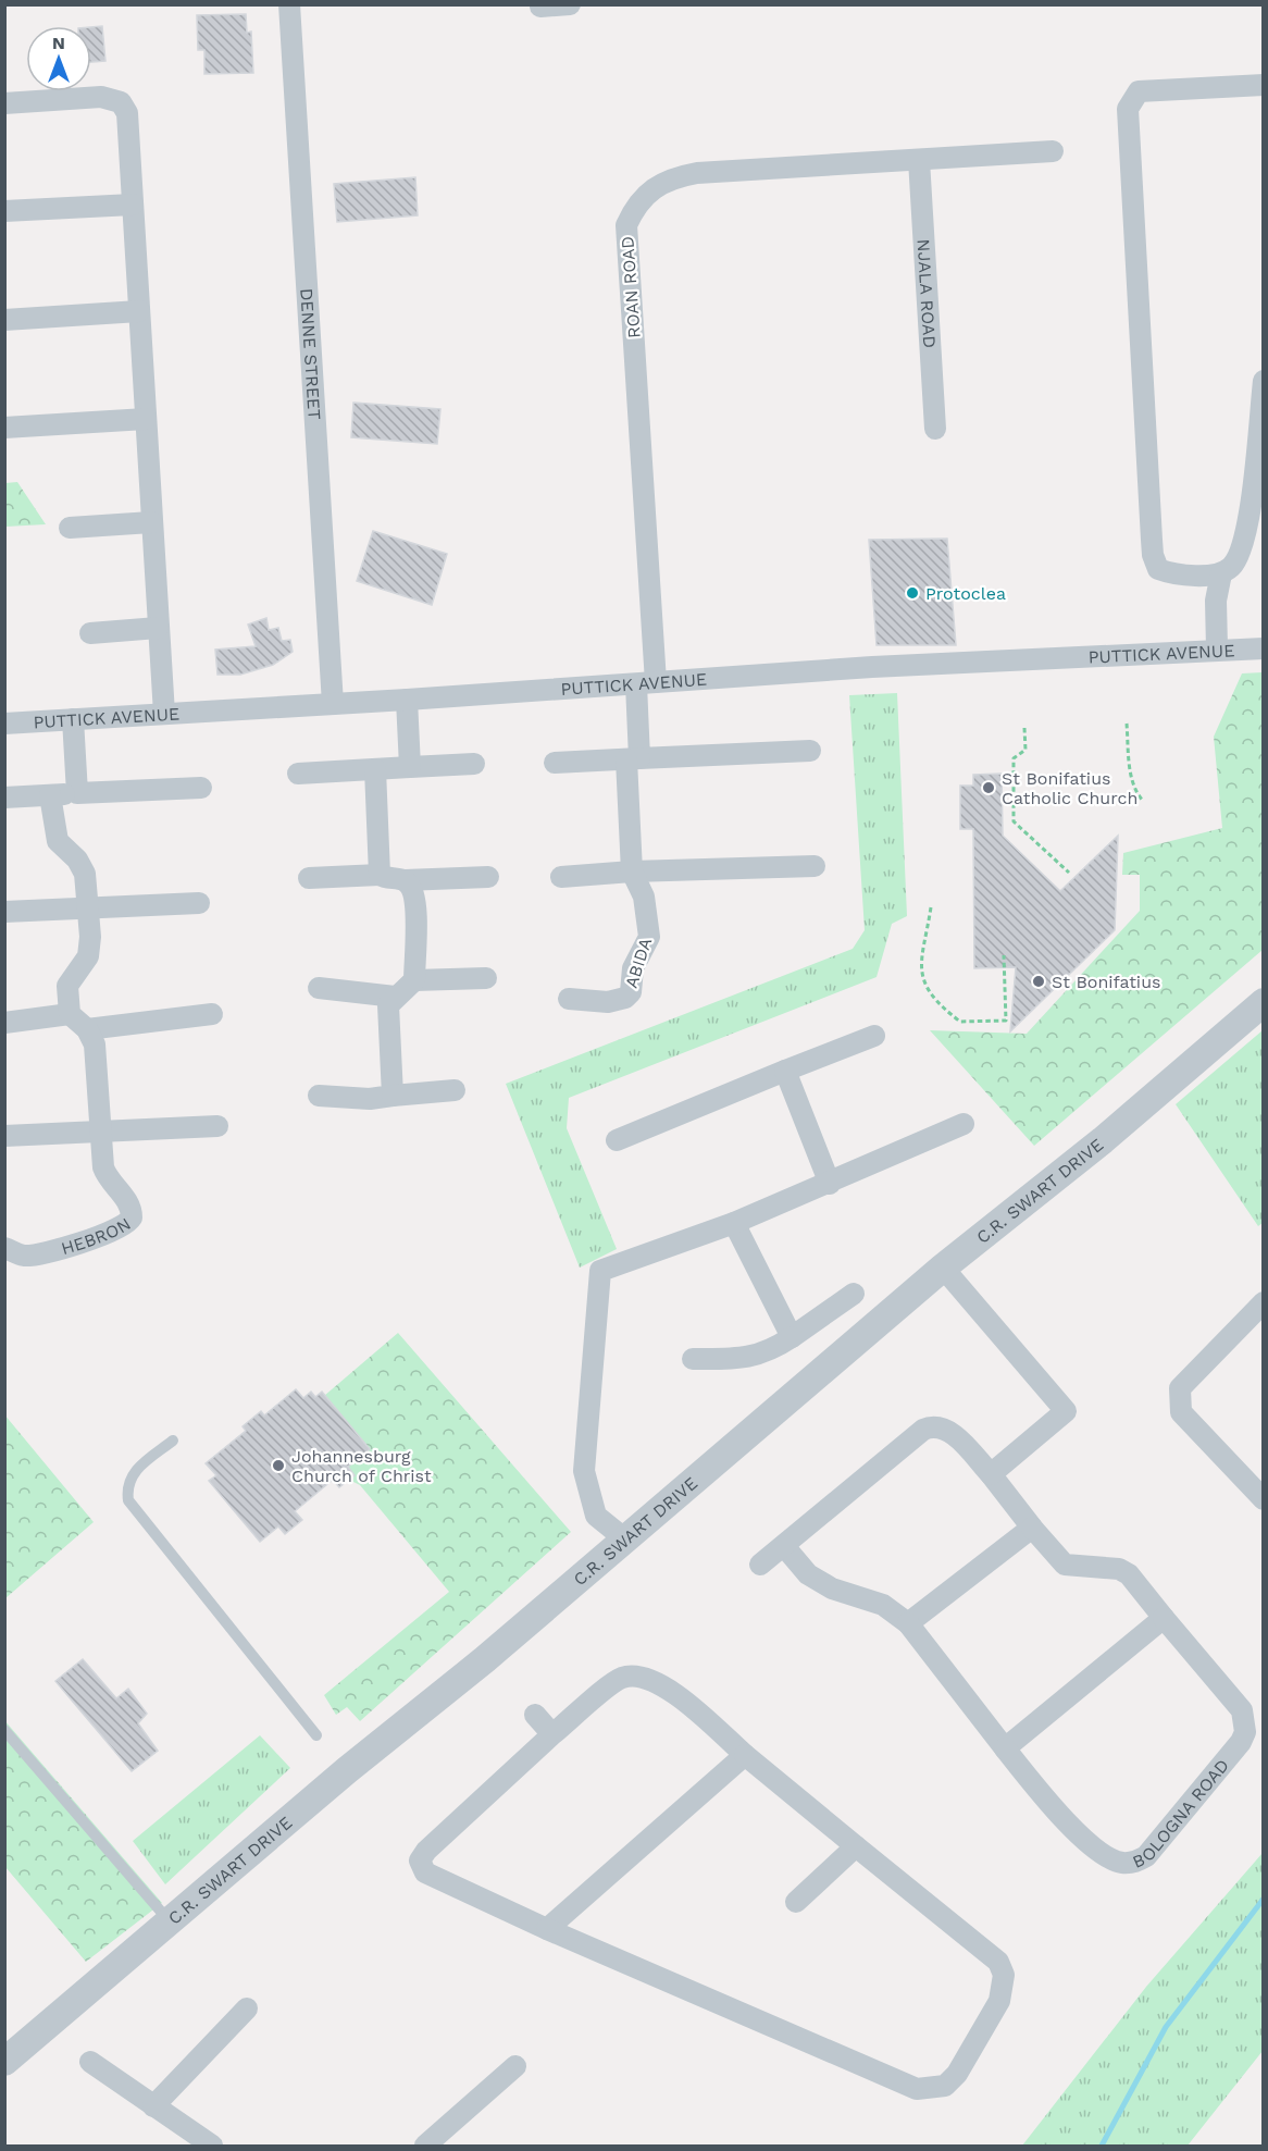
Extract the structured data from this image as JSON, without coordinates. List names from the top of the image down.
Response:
{
  "streets": {
    "street": [
      "ROAN ROAD",
      "NJALA ROAD",
      "DENNE STREET",
      "PUTTICK AVENUE",
      "ABIDA",
      "C.R. SWART DRIVE",
      "HEBRON",
      "BOLOGNA ROAD"
    ]
  },
  "crossings": [
    ["ROAN ROAD", "NJALA ROAD"],
    ["ROAN ROAD", "PUTTICK AVENUE"],
    ["ROAN ROAD", "ABIDA"],
    ["DENNE STREET", "PUTTICK AVENUE"],
    ["PUTTICK AVENUE", "ABIDA"]
  ],
  "places": [
    "Protoclea",
    "St Bonifatius Catholic Church",
    "St Bonifatius",
    "Johannesburg Church of Christ"
  ],
  "north": "top"
}
